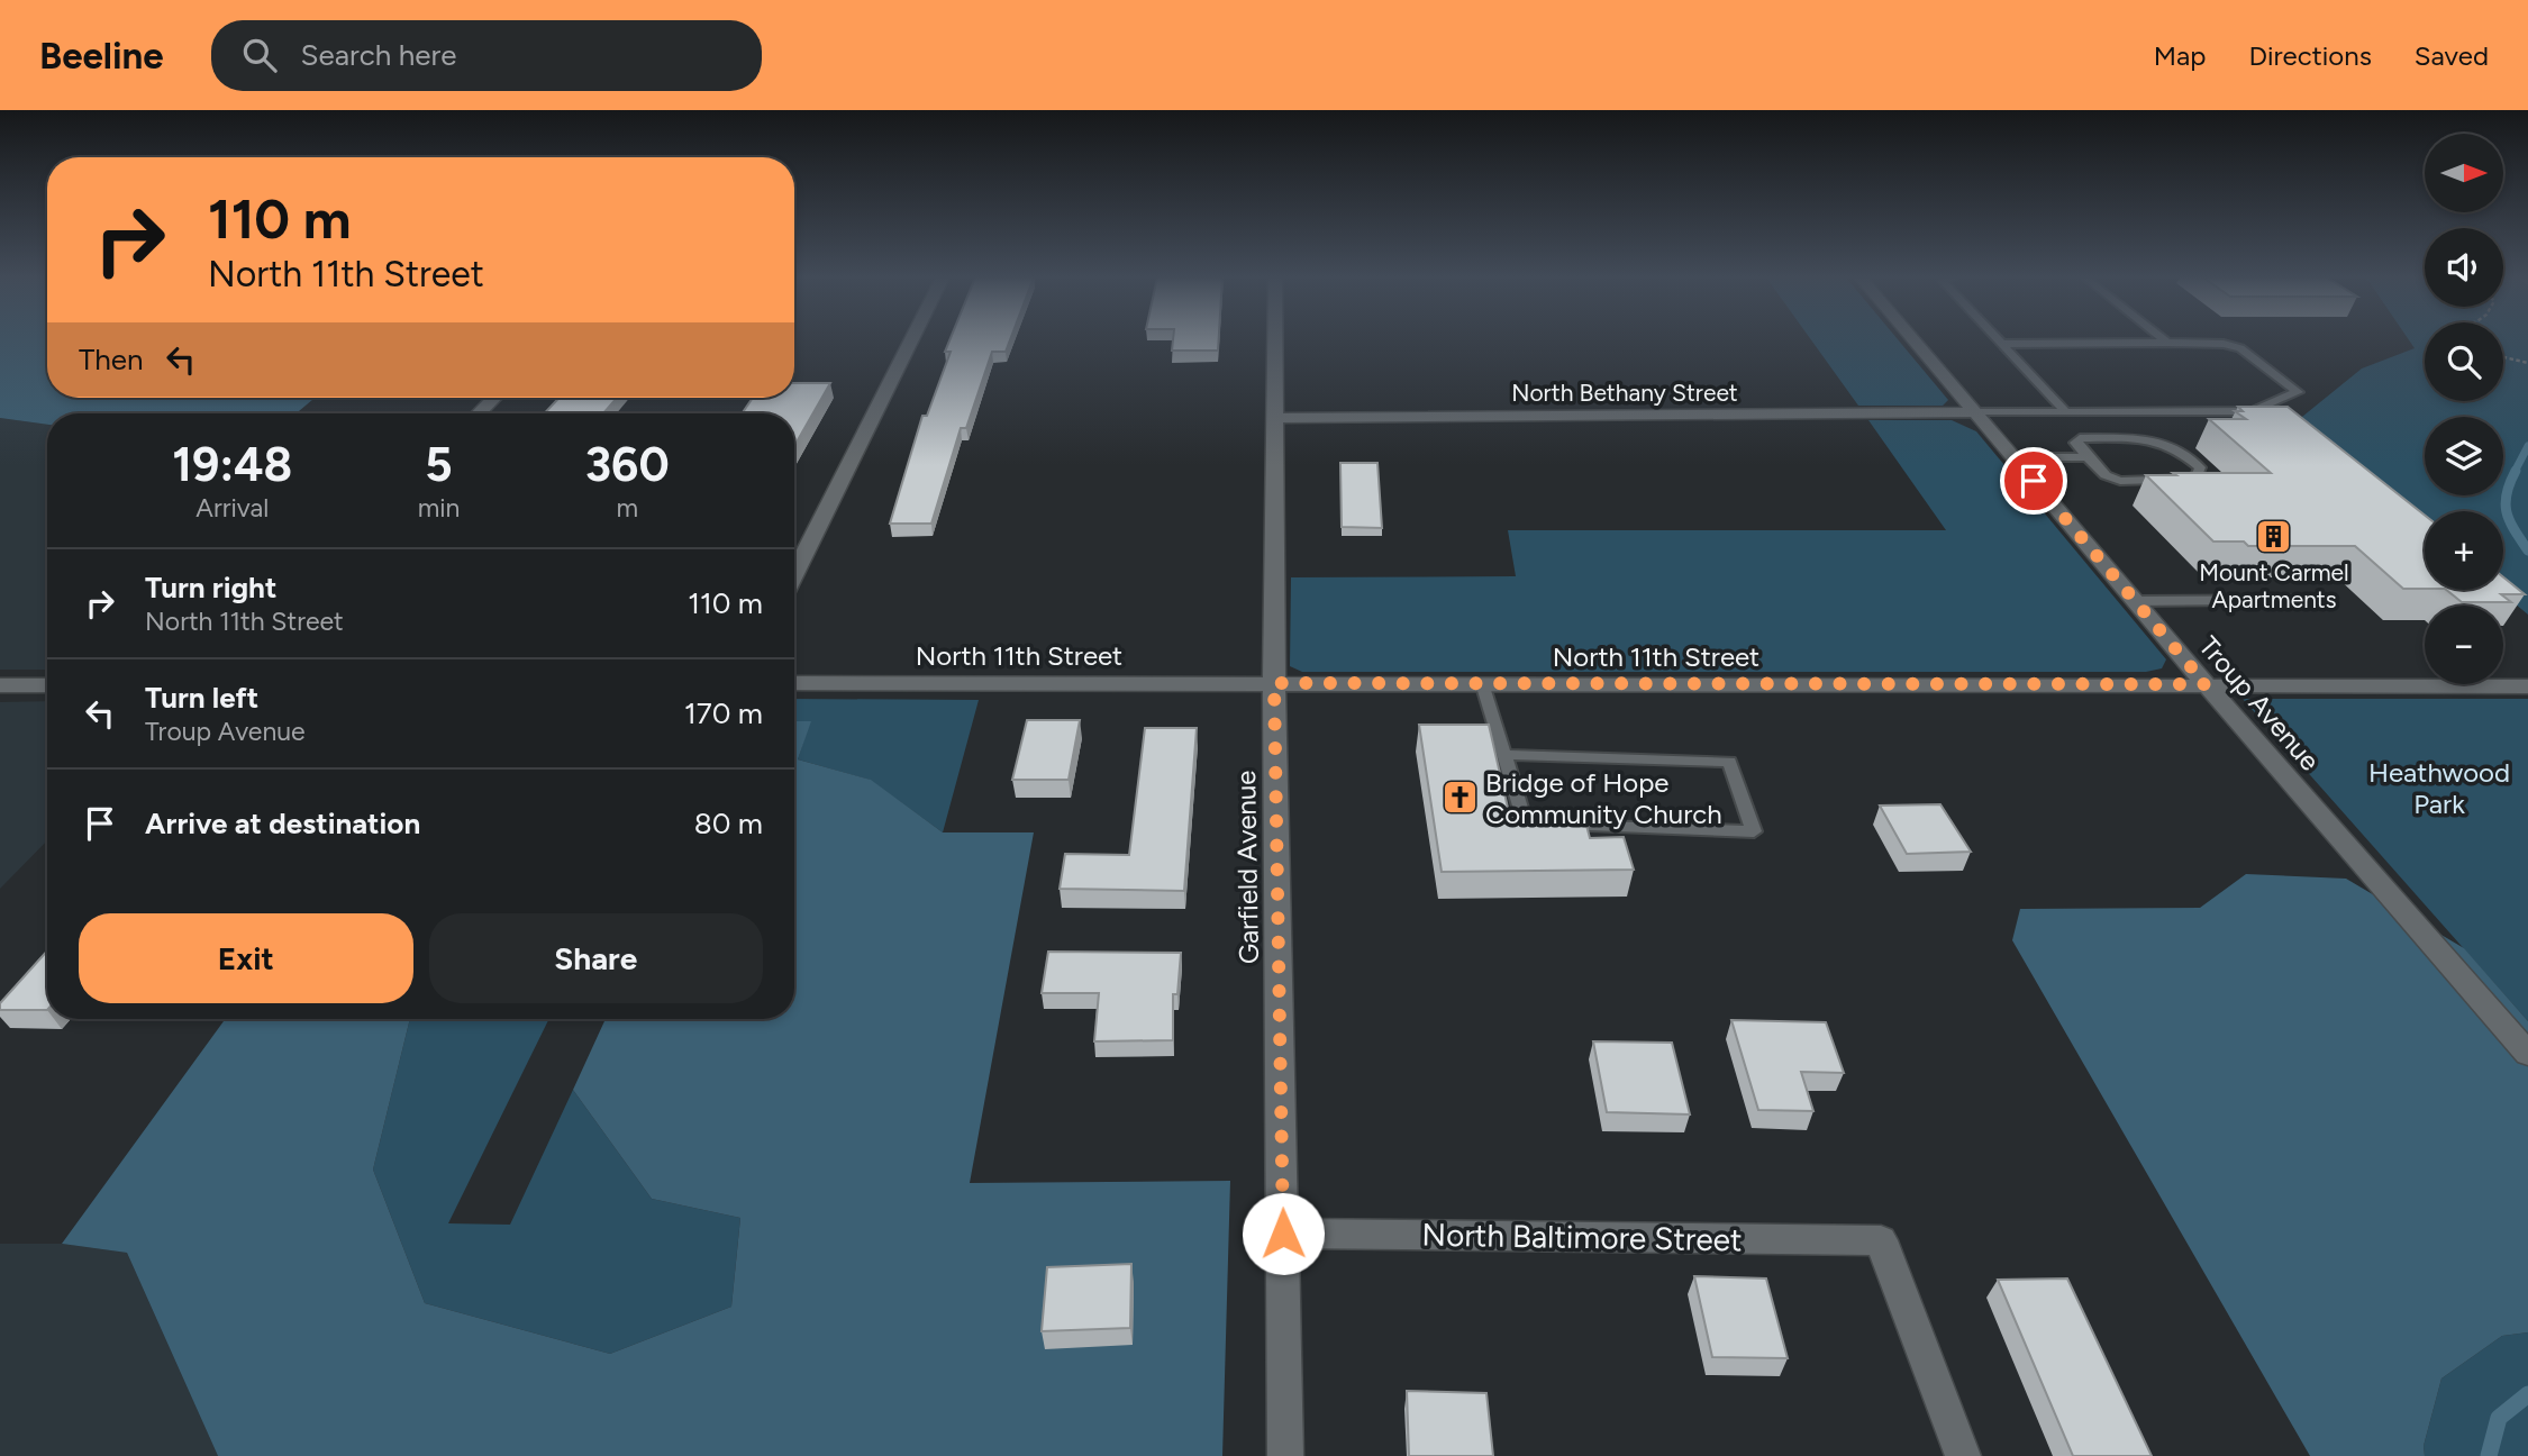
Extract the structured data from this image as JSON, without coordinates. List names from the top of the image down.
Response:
{
  "streets": {
    "street": [
      "North Bethany Street",
      "North 11th Street",
      "Troup Avenue",
      "Garfield Avenue",
      "North Baltimore Street"
    ]
  },
  "crossings": [
    ["North Bethany Street", "Troup Avenue"],
    ["North Bethany Street", "Garfield Avenue"],
    ["North 11th Street", "Troup Avenue"],
    ["North 11th Street", "Garfield Avenue"],
    ["Garfield Avenue", "North Baltimore Street"]
  ],
  "parks": ["Heathwood Park"],
  "places": {
    "building": ["Mount Carmel Apartments"],
    "church": ["Bridge of Hope Community Church"]
  },
  "north": "right",
  "page": {
    "header": "Beeline",
    "search": "Search here",
    "nav": ["Map", "Directions", "Saved"],
    "map_buttons": ["+", "−"],
    "turn": ["110 m", "North 11th Street"],
    "then": "Then",
    "eta": [
      "19:48",
      "Arrival",
      "5",
      "min",
      "360",
      "m"
    ],
    "list": [
      {
        "name": "Turn right",
        "note": "North 11th Street",
        "value": "110 m"
      },
      {
        "name": "Turn left",
        "note": "Troup Avenue",
        "value": "170 m"
      },
      {
        "name": "Arrive at destination",
        "value": "80 m"
      }
    ],
    "buttons": ["Exit", "Share"]
  }
}
